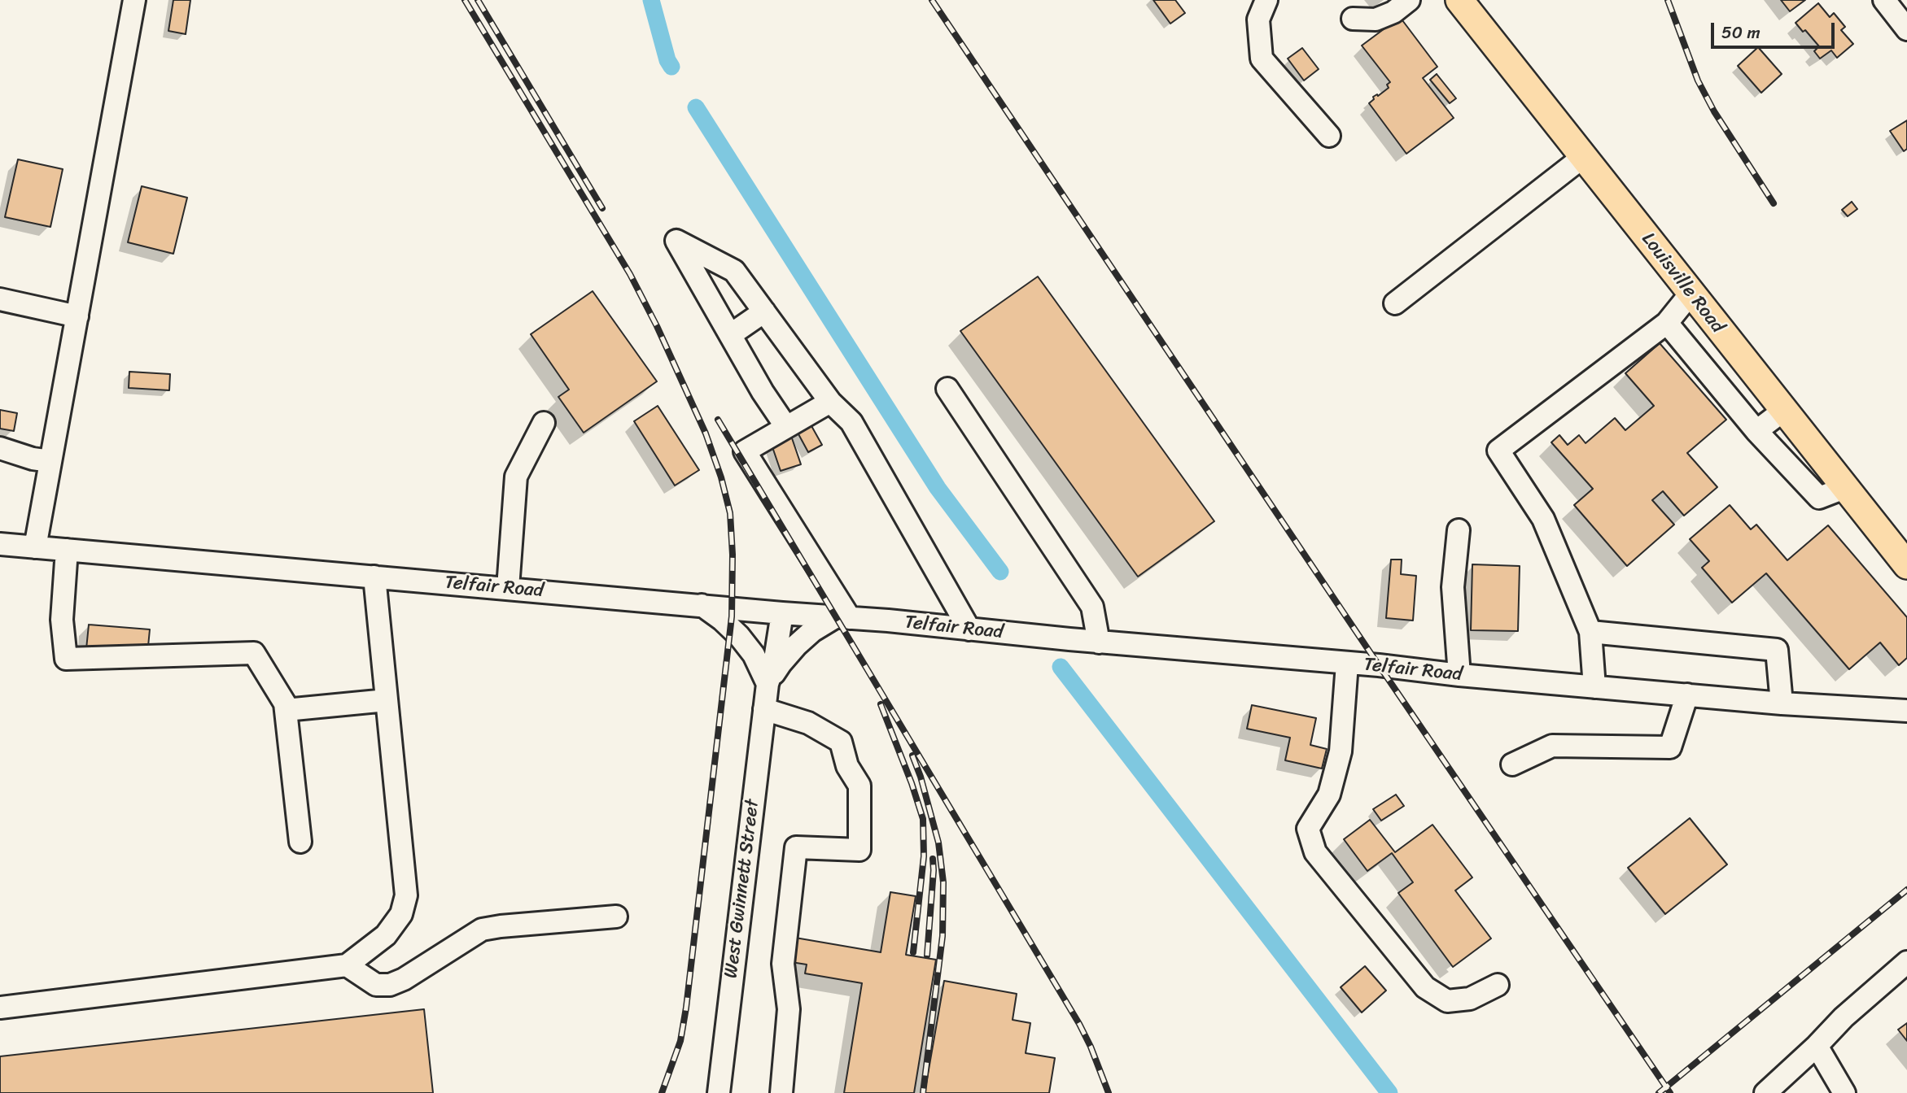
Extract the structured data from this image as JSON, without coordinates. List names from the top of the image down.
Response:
{
  "streets": {
    "main road": ["Louisville Road"],
    "street": ["Telfair Road", "West Gwinnett Street"]
  },
  "crossings": [
    ["Telfair Road", "West Gwinnett Street"]
  ],
  "scale_bar": "50 m"
}
